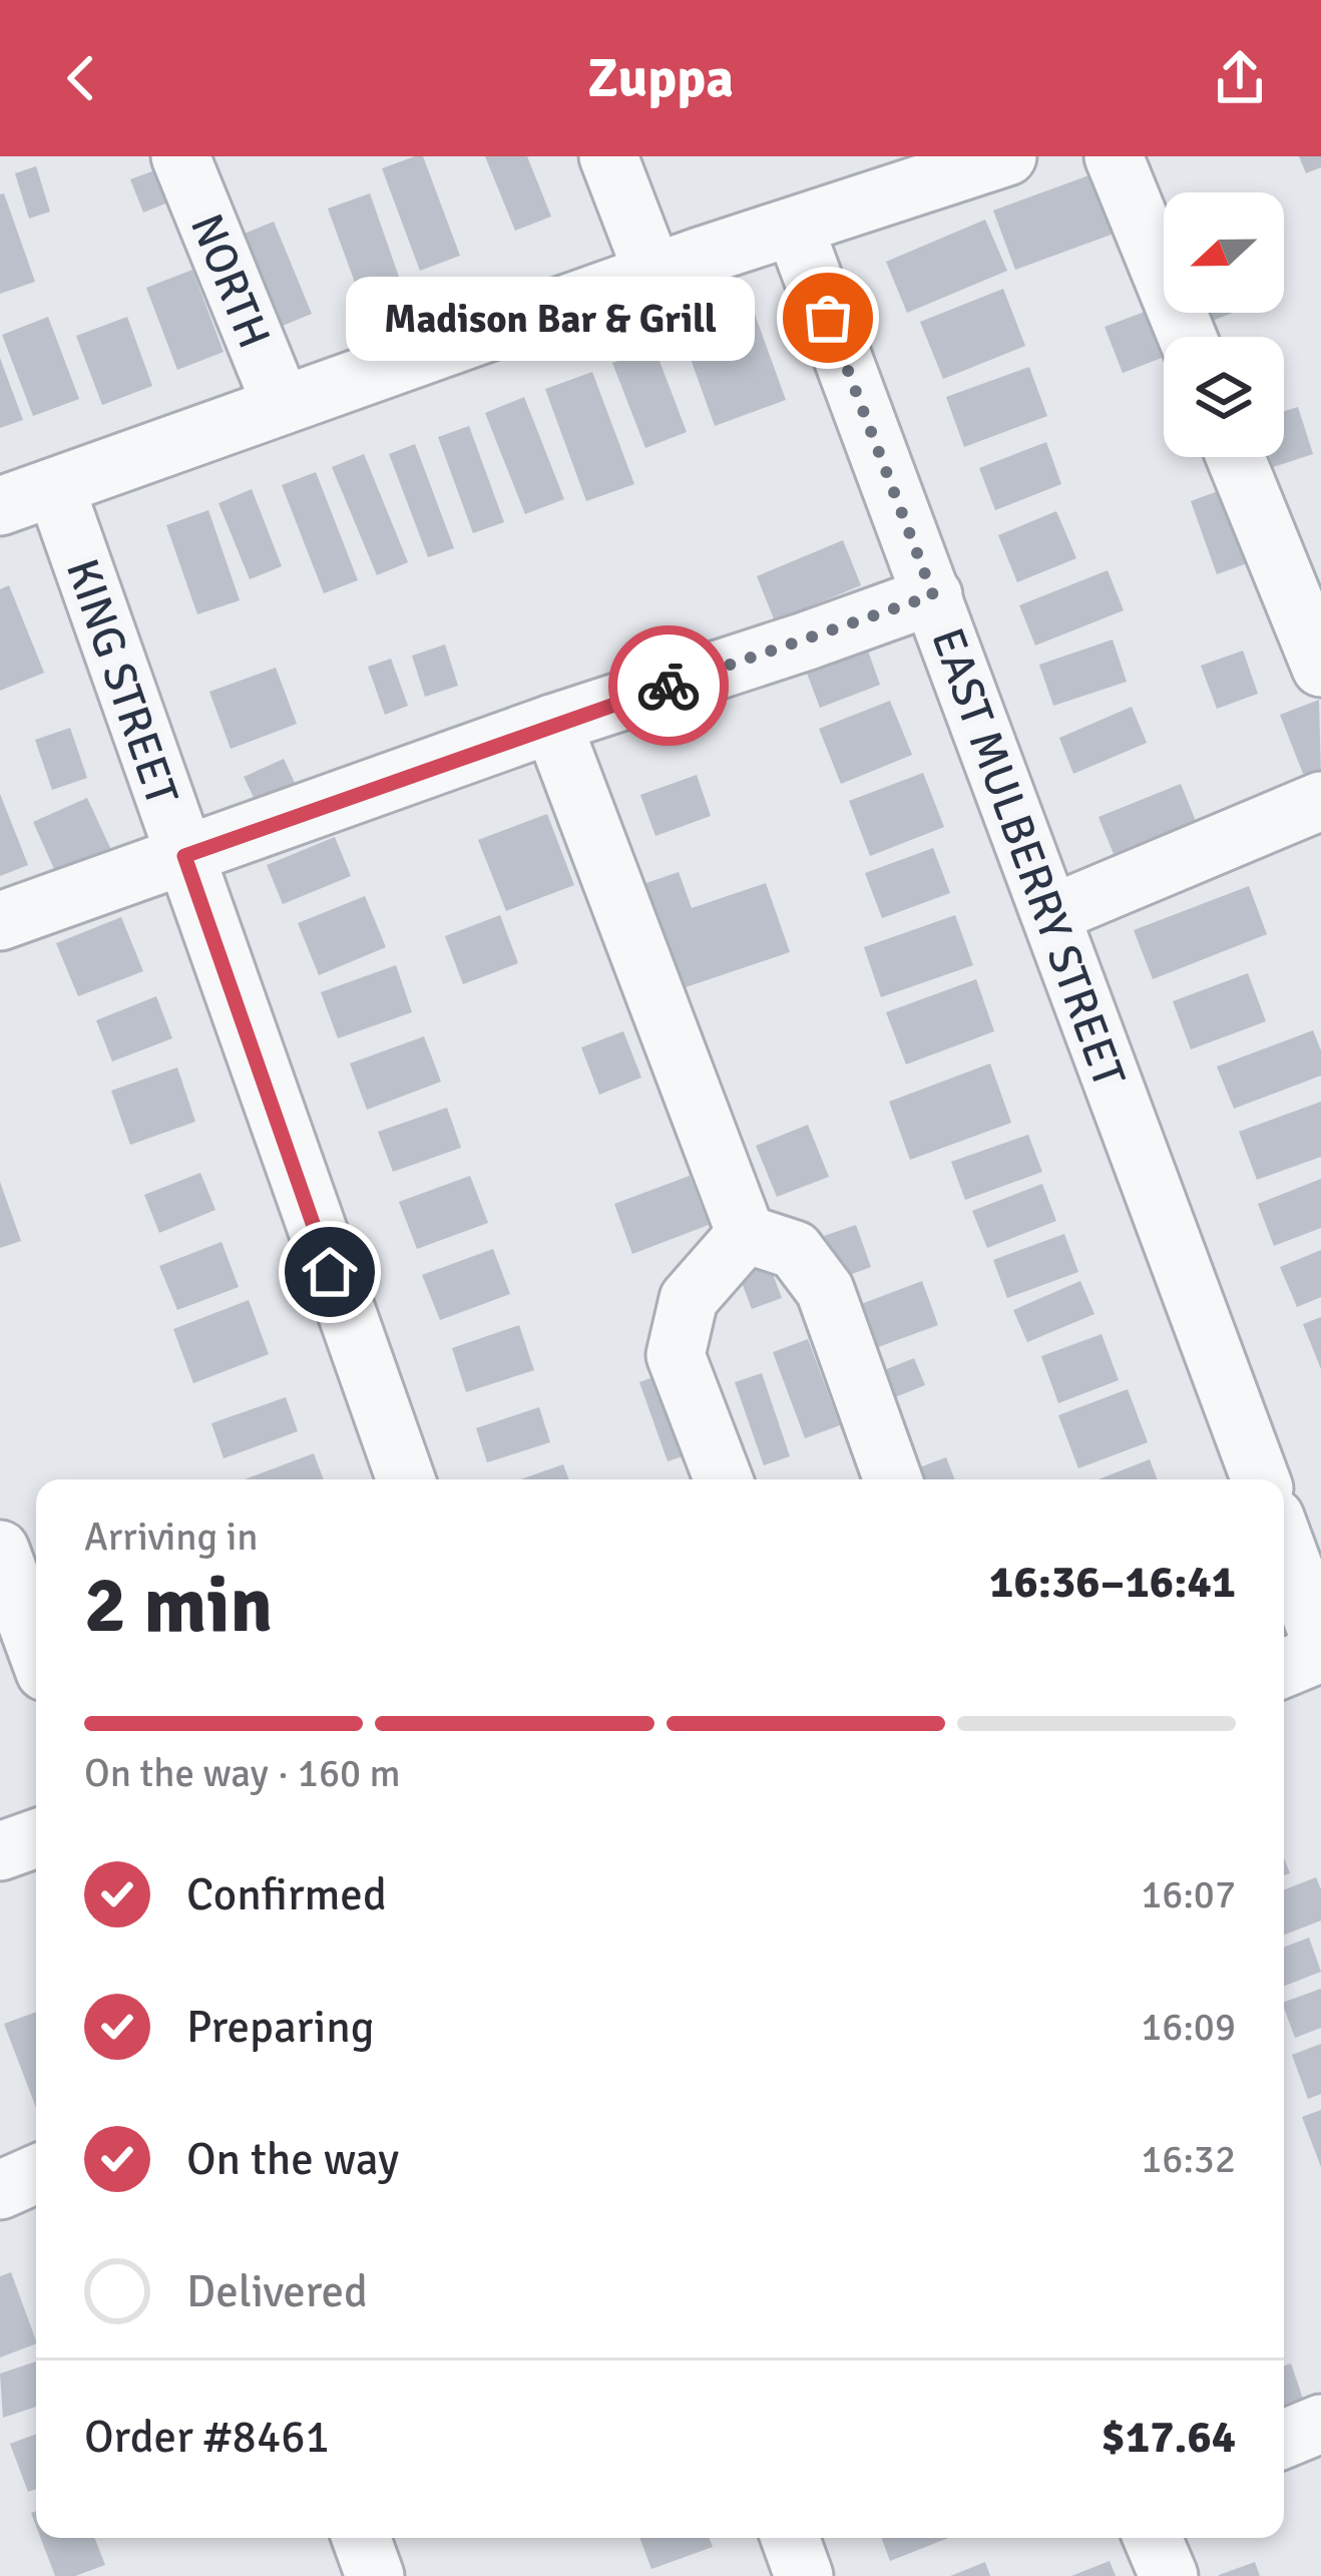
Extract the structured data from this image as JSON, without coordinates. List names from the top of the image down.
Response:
{
  "streets": {
    "street": ["NORTH", "KING STREET", "EAST MULBERRY STREET"]
  },
  "places": ["Madison Bar & Grill"],
  "north": "left",
  "page": {
    "header": "Zuppa",
    "bubble": "Madison Bar & Grill",
    "heading": ["2 min", "Arriving in", "16:36–16:41"],
    "panel": ["Order #8461", "$17.64"],
    "bar": "On the way · 160 m",
    "list": [
      ["Confirmed", "16:07"],
      ["Preparing", "16:09"],
      ["On the way", "16:32"],
      "Delivered"
    ]
  }
}
